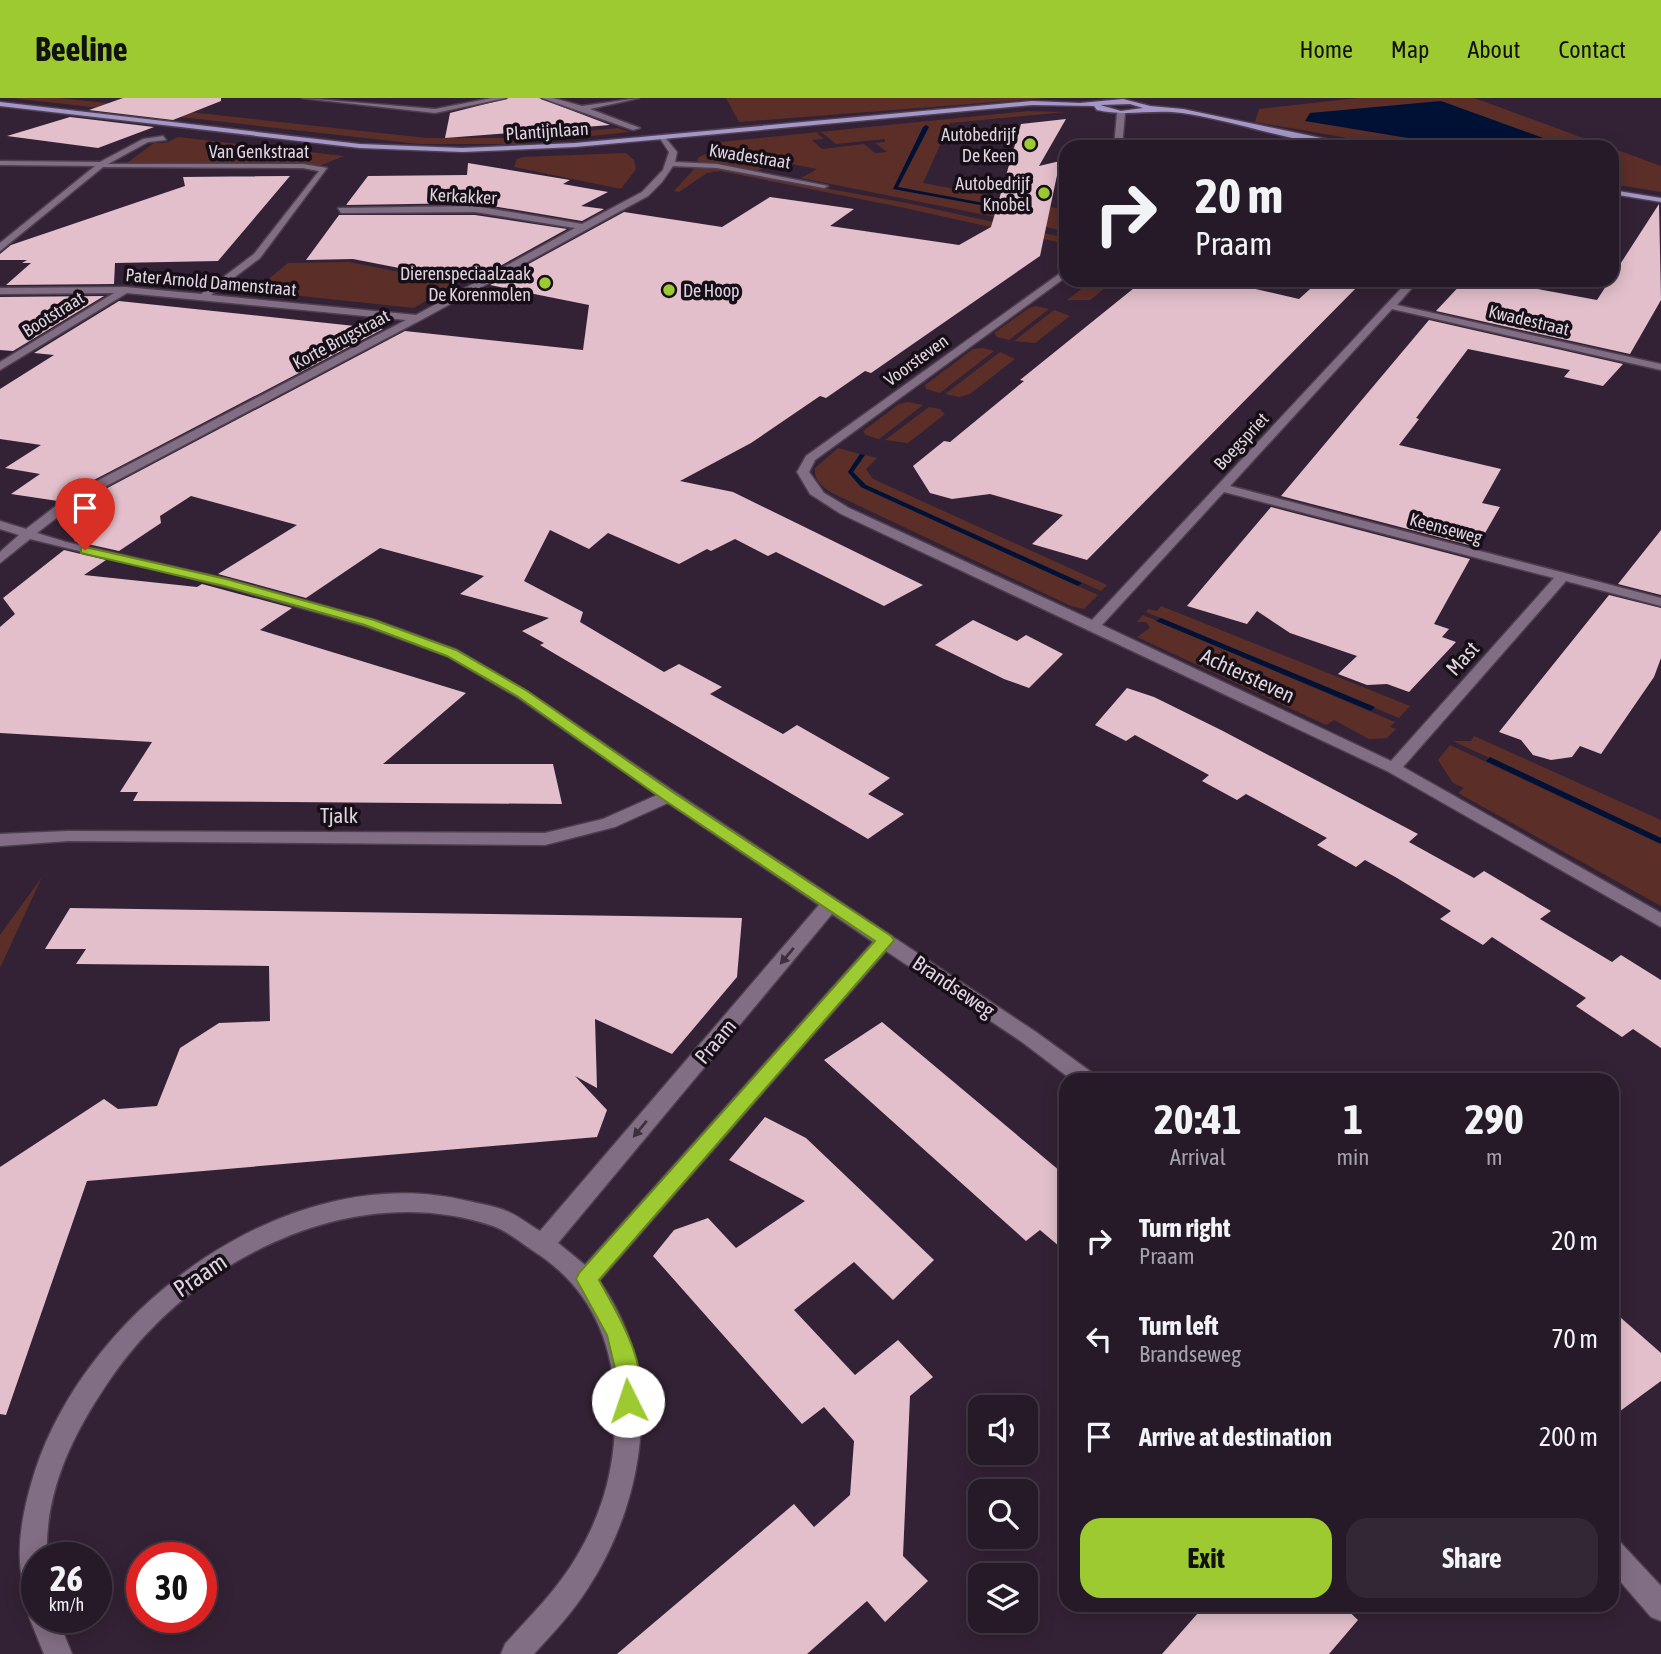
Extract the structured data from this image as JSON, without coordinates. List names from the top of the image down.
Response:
{
  "streets": {
    "main road": ["Plantijnlaan"],
    "street": [
      "Van Genkstraat",
      "Kwadestraat",
      "Kerkakker",
      "Pater Arnold Damenstraat",
      "Bootstraat",
      "Korte Brugstraat",
      "Voorsteven",
      "Boegspriet",
      "Keenseweg",
      "Mast",
      "Achtersteven",
      "Tjalk",
      "Brandseweg",
      "Praam"
    ]
  },
  "crossings": [
    ["Van Genkstraat", "Pater Arnold Damenstraat"],
    ["Kwadestraat", "Korte Brugstraat"],
    ["Kwadestraat", "Boegspriet"],
    ["Kerkakker", "Korte Brugstraat"],
    ["Pater Arnold Damenstraat", "Bootstraat"],
    ["Pater Arnold Damenstraat", "Korte Brugstraat"],
    ["Korte Brugstraat", "Brandseweg"],
    ["Voorsteven", "Achtersteven"],
    ["Boegspriet", "Keenseweg"],
    ["Boegspriet", "Achtersteven"],
    ["Keenseweg", "Mast"],
    ["Mast", "Achtersteven"],
    ["Tjalk", "Brandseweg"],
    ["Brandseweg", "Praam"]
  ],
  "places": [
    "Autobedrijf De Keen",
    "Autobedrijf Knobel",
    "Dierenspeciaalzaak De Korenmolen",
    "De Hoop"
  ],
  "page": {
    "header": "Beeline",
    "nav": [
      "Home",
      "Map",
      "About",
      "Contact"
    ],
    "turn": ["20 m", "Praam"],
    "eta": [
      "20:41",
      "Arrival",
      "1",
      "min",
      "290",
      "m"
    ],
    "list": [
      {
        "name": "Turn right",
        "note": "Praam",
        "value": "20 m"
      },
      {
        "name": "Turn left",
        "note": "Brandseweg",
        "value": "70 m"
      },
      {
        "name": "Arrive at destination",
        "value": "200 m"
      }
    ],
    "buttons": ["Exit", "Share"],
    "speed": "26 km/h",
    "limit": "30"
  }
}
